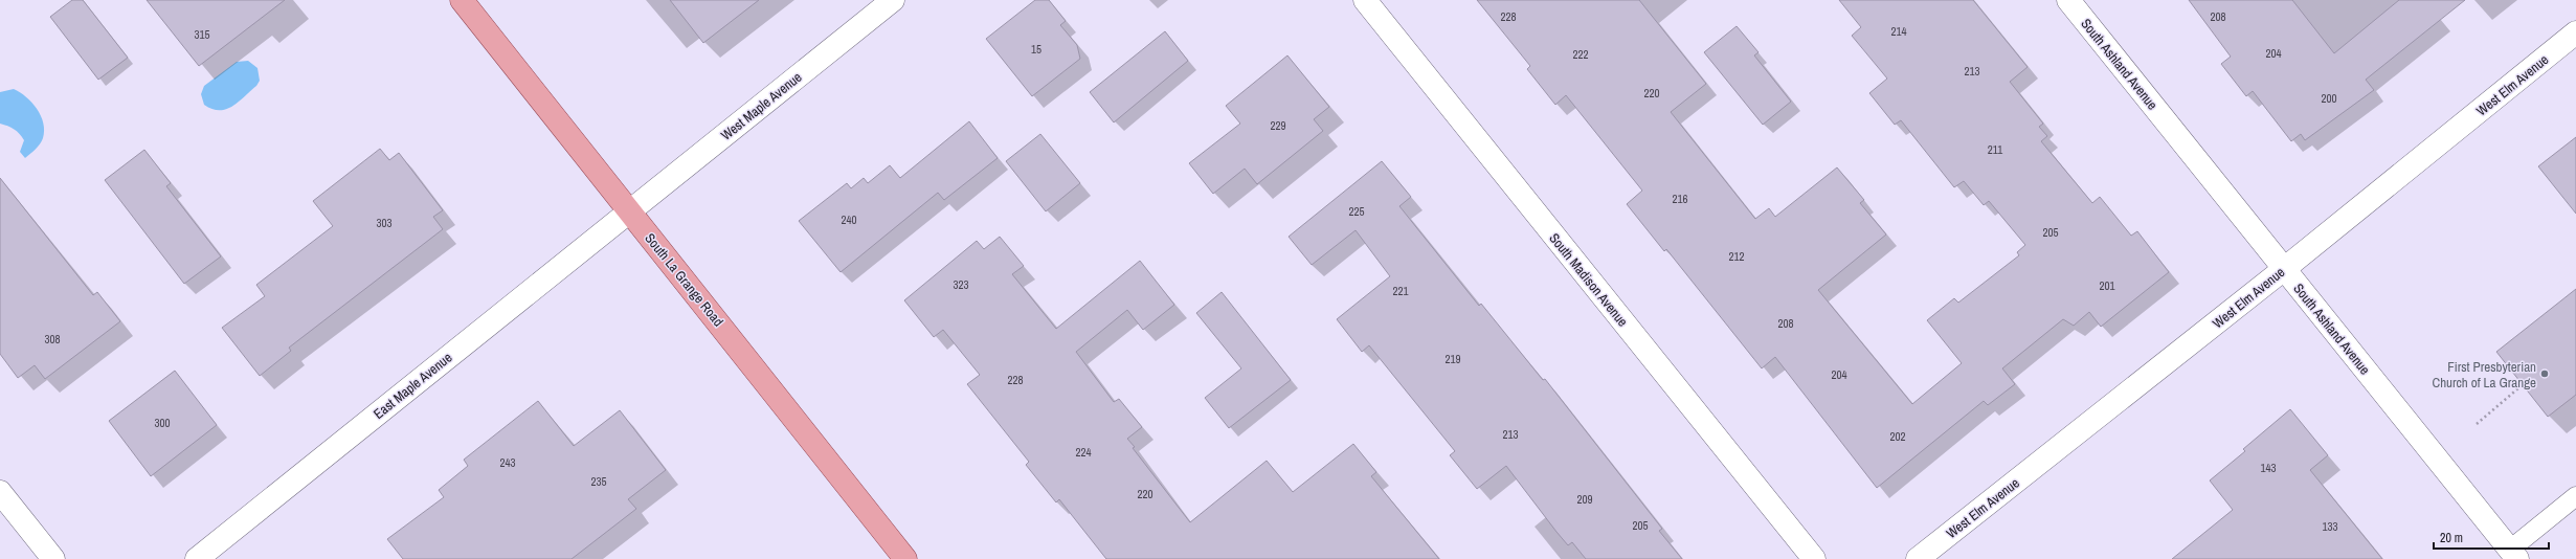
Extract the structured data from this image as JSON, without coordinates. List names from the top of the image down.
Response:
{
  "streets": {
    "main road": ["South La Grange Road"],
    "street": [
      "South Ashland Avenue",
      "West Elm Avenue",
      "West Maple Avenue",
      "South Madison Avenue",
      "East Maple Avenue"
    ]
  },
  "crossings": [
    ["South Ashland Avenue", "West Elm Avenue"],
    ["West Maple Avenue", "South La Grange Road"],
    ["West Maple Avenue", "East Maple Avenue"],
    ["South La Grange Road", "East Maple Avenue"]
  ],
  "places": ["First Presbyterian Church of La Grange"],
  "house_numbers": [
    "228",
    "208",
    "214",
    "315",
    "15",
    "204",
    "222",
    "213",
    "220",
    "200",
    "229",
    "211",
    "216",
    "225",
    "240",
    "303",
    "205",
    "212",
    "323",
    "201",
    "221",
    "208",
    "308",
    "219",
    "204",
    "228",
    "300",
    "213",
    "202",
    "224",
    "243",
    "143",
    "235",
    "220",
    "209",
    "205",
    "133"
  ],
  "scale_bar": "20 m"
}
